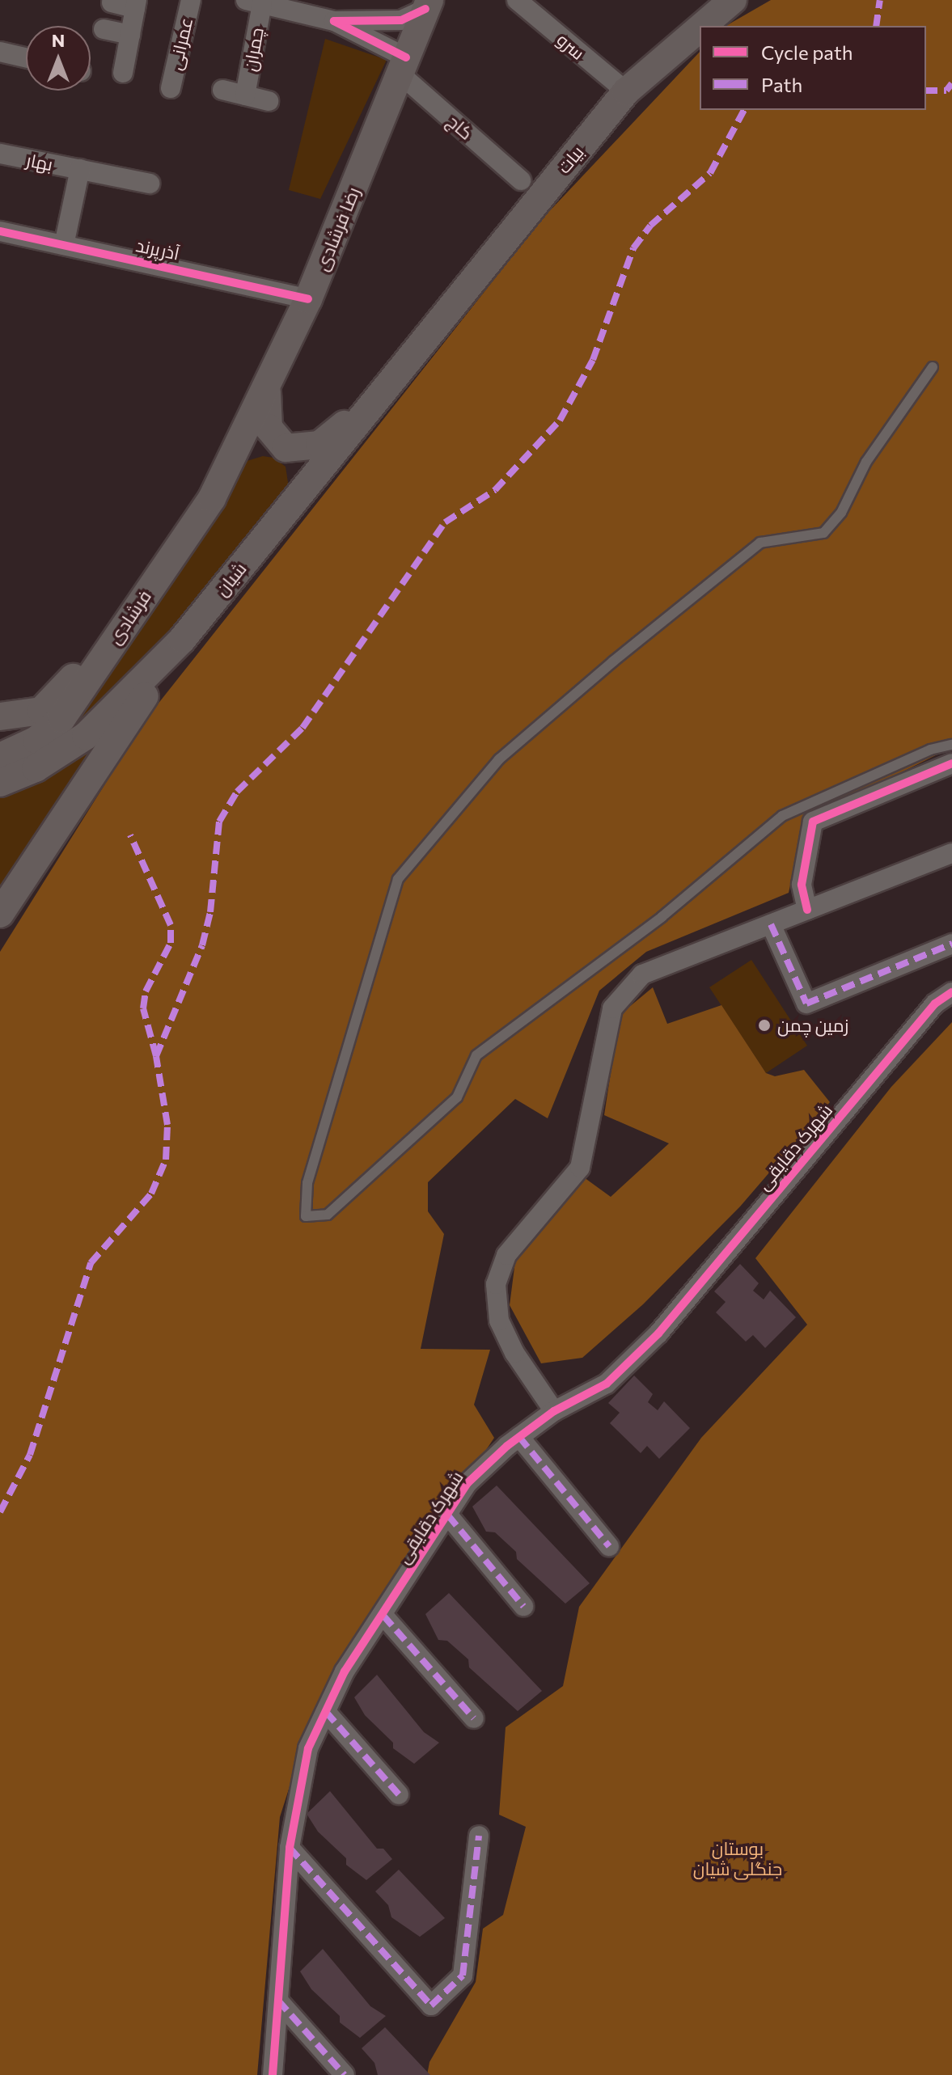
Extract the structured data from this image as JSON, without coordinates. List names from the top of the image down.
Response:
{
  "streets": {
    "main road": [
      "بیات",
      "رضا فرشادی",
      "شیان",
      "فرشادی"
    ],
    "street": [
      "عمرانی",
      "سرو",
      "چمران",
      "کاج",
      "بهار",
      "آذرپرند",
      "شهرک دقایقی"
    ]
  },
  "crossings": [
    ["سرو", "بیات"],
    ["کاج", "رضا فرشادی"],
    ["بیات", "شیان"],
    ["رضا فرشادی", "آذرپرند"],
    ["رضا فرشادی", "فرشادی"]
  ],
  "parks": ["بوستان جنگلی شیان"],
  "places": ["زمین چمن"],
  "legend": ["Cycle path", "Path"],
  "north": "top"
}
